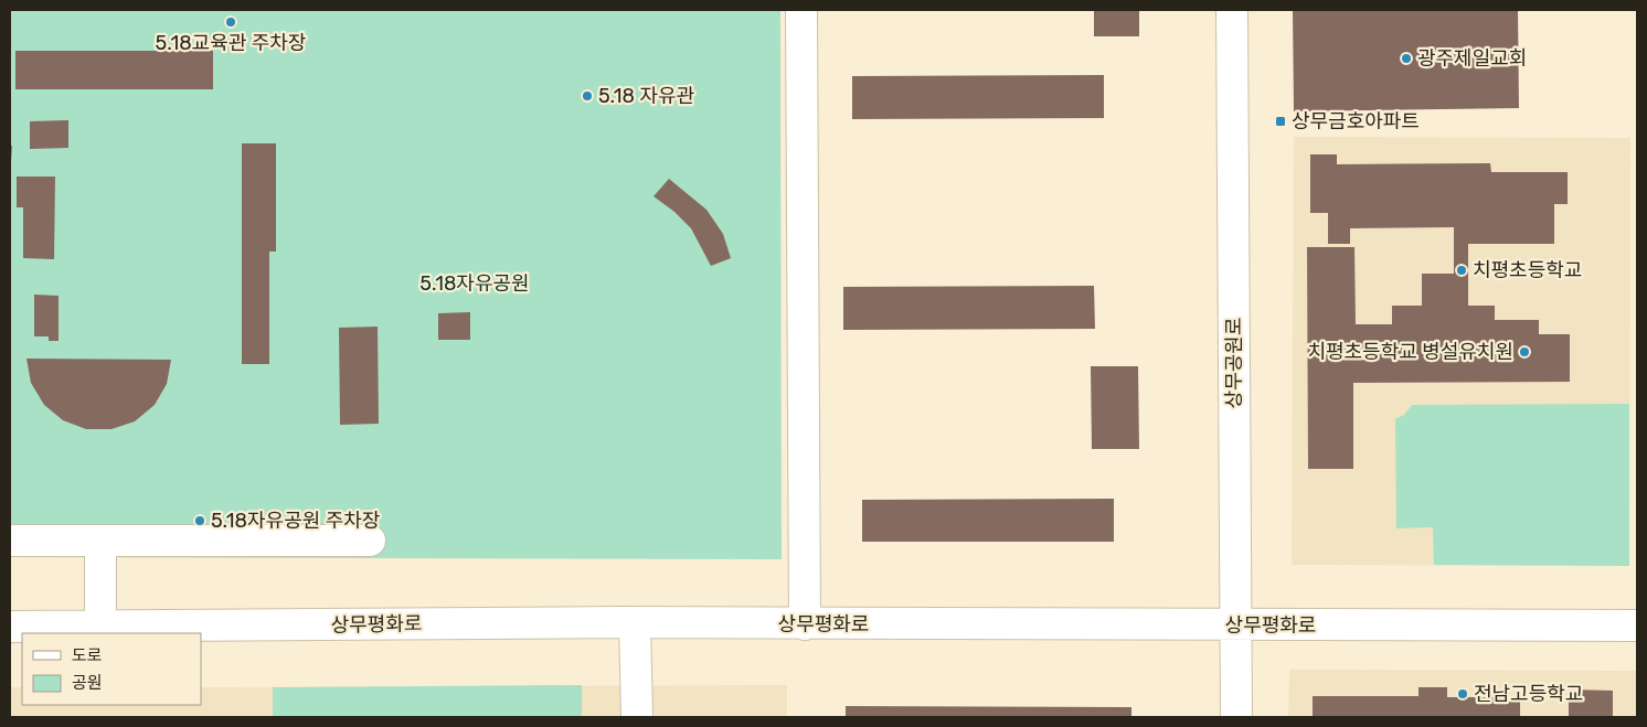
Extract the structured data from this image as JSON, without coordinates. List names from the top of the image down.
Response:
{
  "streets": {
    "street": ["상무공원로", "상무평화로"]
  },
  "crossings": [
    ["상무공원로", "상무평화로"]
  ],
  "parks": ["5.18자유공원"],
  "places": {
    "other": [
      "5.18교육관 주차장",
      "광주제일교회",
      "5.18 자유관",
      "치평초등학교",
      "치평초등학교 병설유치원",
      "5.18자유공원 주차장",
      "전남고등학교"
    ],
    "transit": ["상무금호아파트"]
  },
  "legend": ["도로", "공원"]
}
